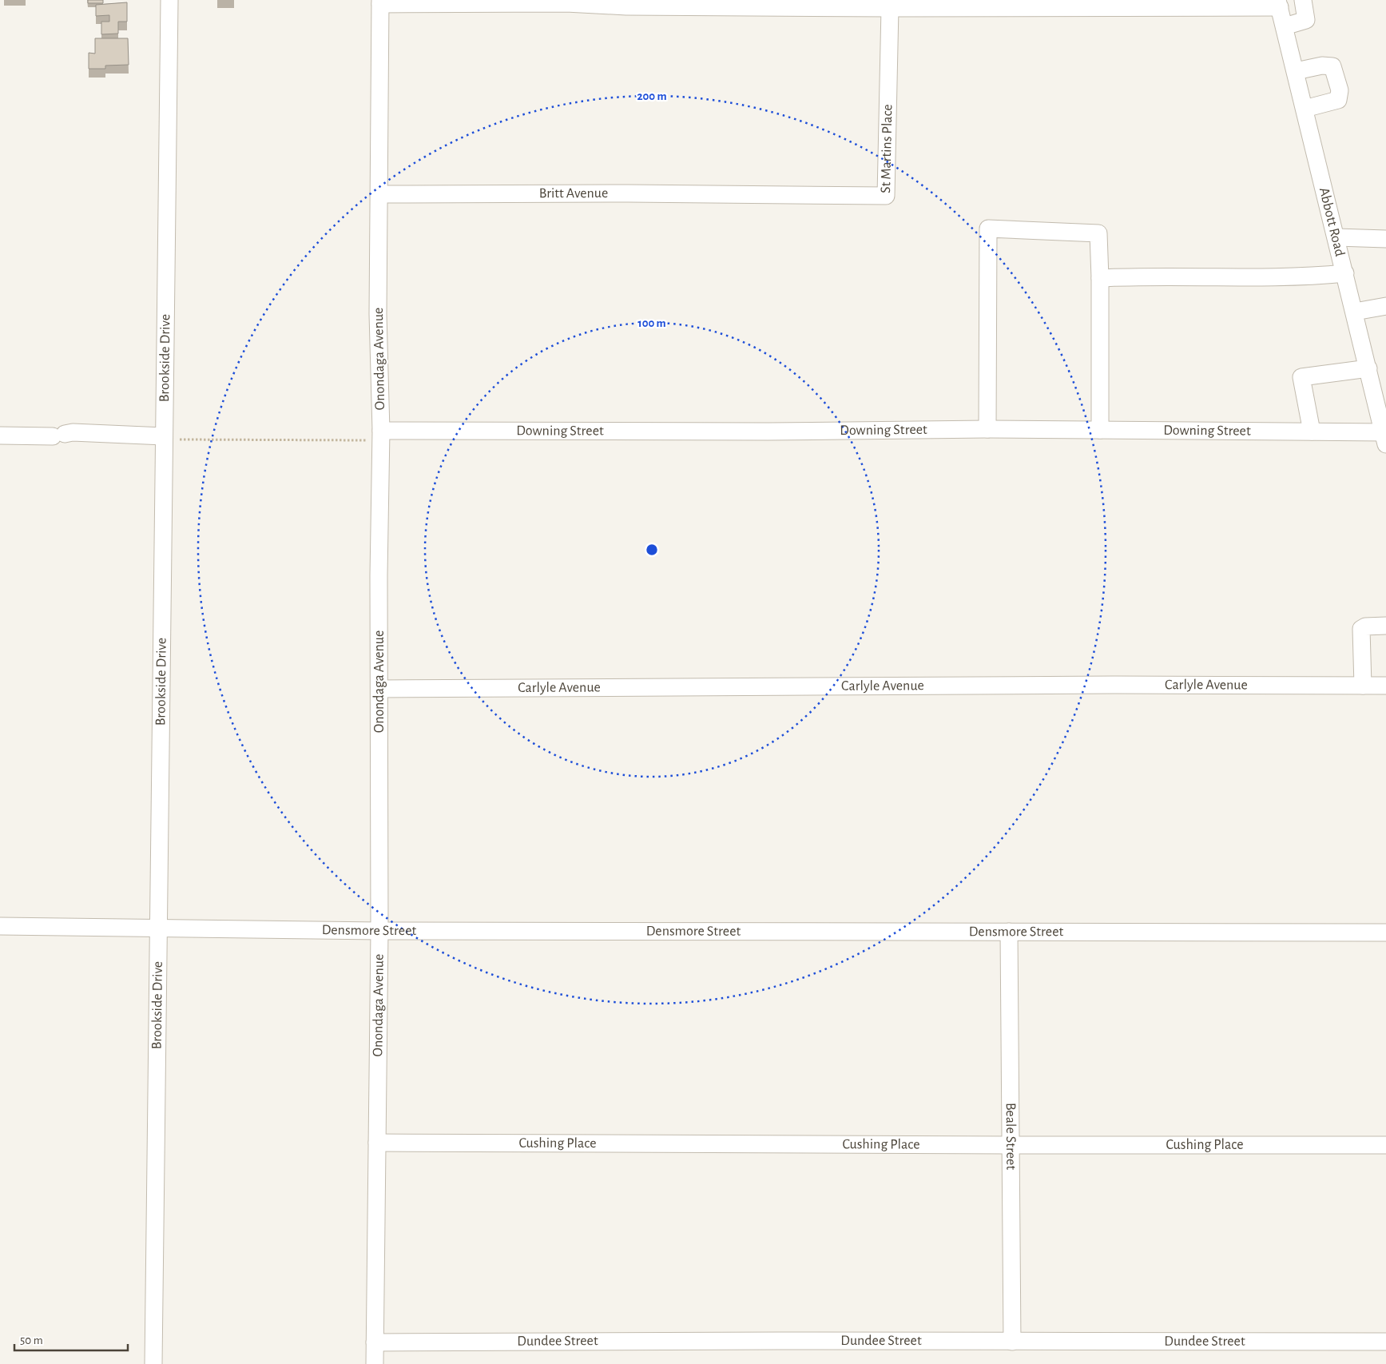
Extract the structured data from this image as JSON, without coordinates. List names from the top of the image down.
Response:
{
  "streets": {
    "street": [
      "St Martins Place",
      "Britt Avenue",
      "Abbott Road",
      "Brookside Drive",
      "Onondaga Avenue",
      "Downing Street",
      "Carlyle Avenue",
      "Densmore Street",
      "Beale Street",
      "Cushing Place",
      "Dundee Street"
    ]
  },
  "crossings": [
    ["St Martins Place", "Britt Avenue"],
    ["Britt Avenue", "Onondaga Avenue"],
    ["Abbott Road", "Downing Street"],
    ["Brookside Drive", "Densmore Street"],
    ["Onondaga Avenue", "Downing Street"],
    ["Onondaga Avenue", "Carlyle Avenue"],
    ["Onondaga Avenue", "Densmore Street"],
    ["Onondaga Avenue", "Cushing Place"],
    ["Onondaga Avenue", "Dundee Street"],
    ["Densmore Street", "Beale Street"],
    ["Beale Street", "Cushing Place"],
    ["Beale Street", "Dundee Street"]
  ],
  "scale_bar": "50 m",
  "rings": ["200 m", "100 m"]
}
